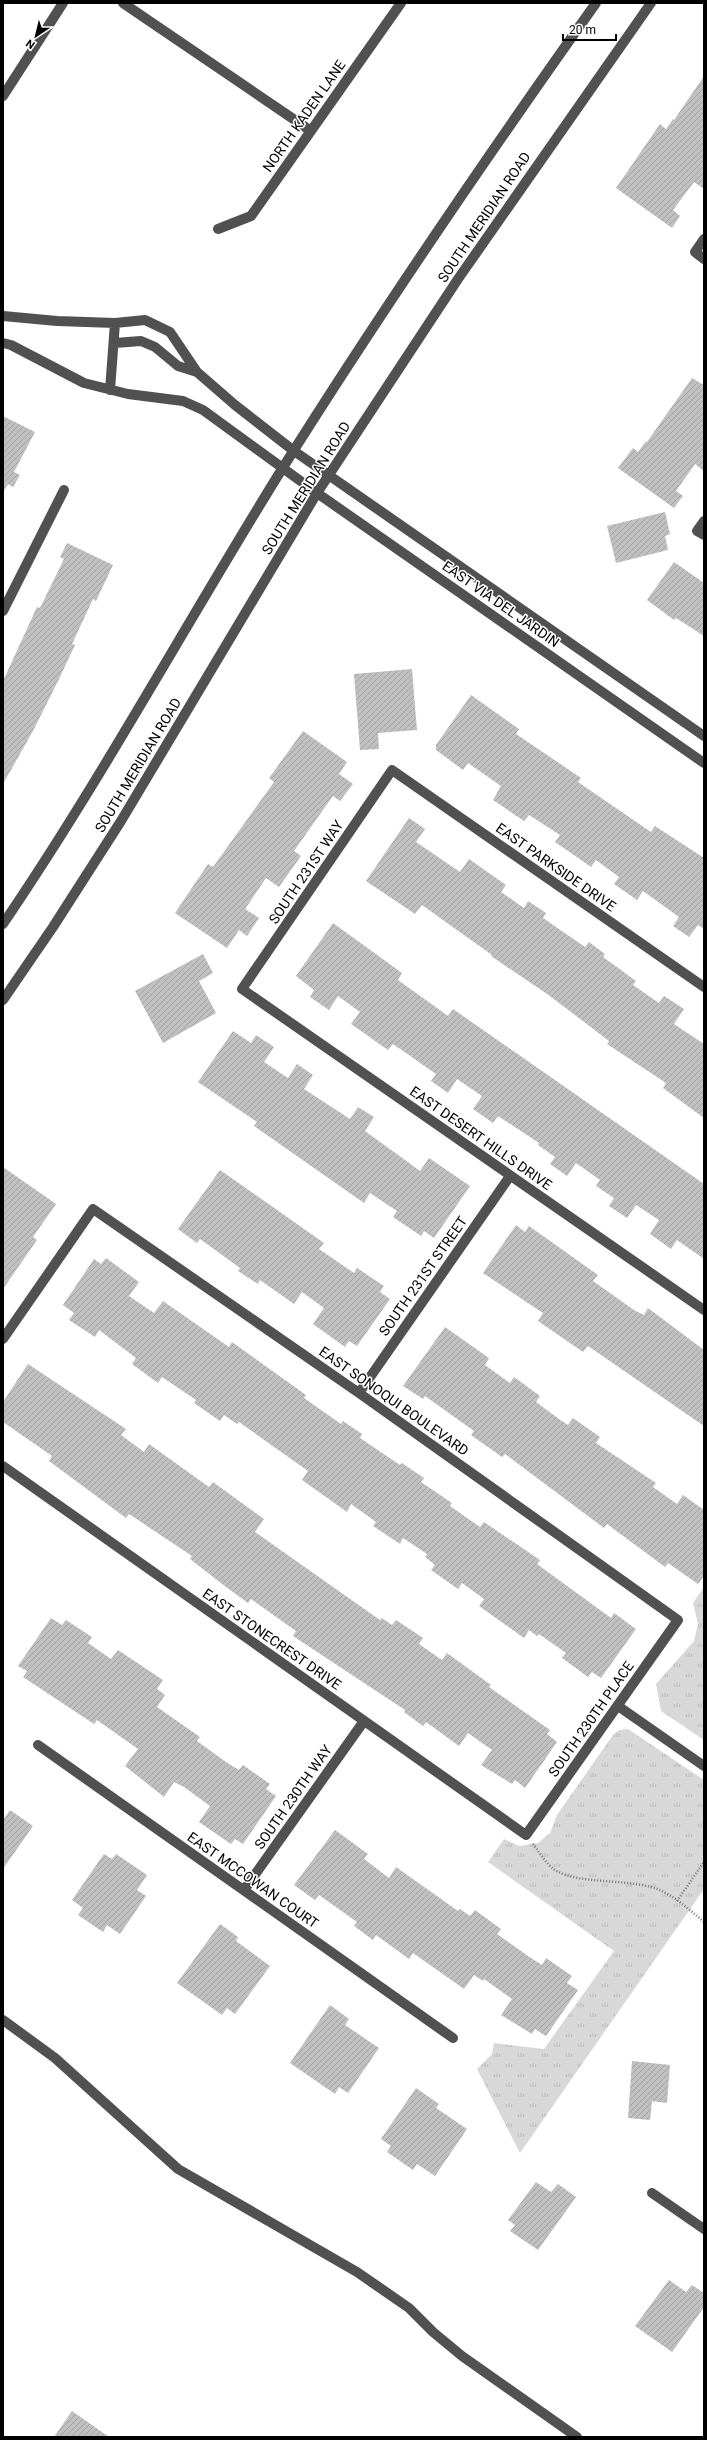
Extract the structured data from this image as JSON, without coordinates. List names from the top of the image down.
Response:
{
  "streets": {
    "street": [
      "NORTH KADEN LANE",
      "SOUTH MERIDIAN ROAD",
      "EAST VIA DEL JARDIN",
      "EAST PARKSIDE DRIVE",
      "SOUTH 231ST WAY",
      "EAST DESERT HILLS DRIVE",
      "SOUTH 231ST STREET",
      "EAST SONOQUI BOULEVARD",
      "EAST STONECREST DRIVE",
      "SOUTH 230TH PLACE",
      "SOUTH 230TH WAY",
      "EAST MCCOWAN COURT"
    ]
  },
  "crossings": [
    ["SOUTH MERIDIAN ROAD", "EAST VIA DEL JARDIN"],
    ["EAST PARKSIDE DRIVE", "SOUTH 231ST WAY"],
    ["SOUTH 231ST WAY", "EAST DESERT HILLS DRIVE"],
    ["EAST DESERT HILLS DRIVE", "SOUTH 231ST STREET"],
    ["SOUTH 231ST STREET", "EAST SONOQUI BOULEVARD"],
    ["EAST SONOQUI BOULEVARD", "SOUTH 230TH PLACE"],
    ["EAST STONECREST DRIVE", "SOUTH 230TH PLACE"],
    ["EAST STONECREST DRIVE", "SOUTH 230TH WAY"],
    ["SOUTH 230TH WAY", "EAST MCCOWAN COURT"]
  ],
  "scale_bar": "20 m",
  "north": "bottom left"
}
